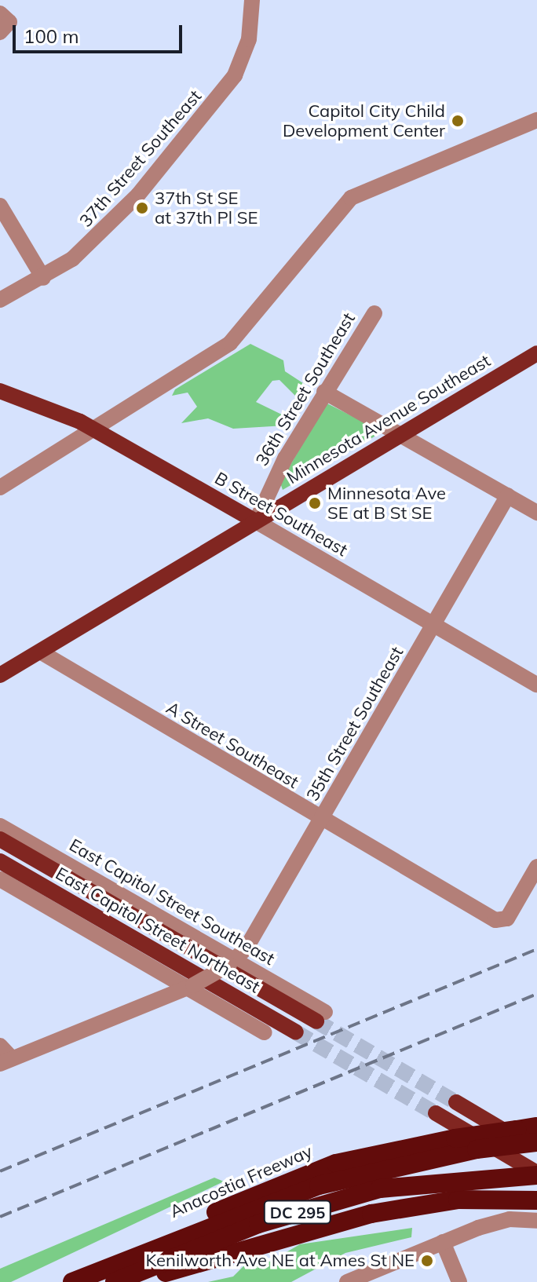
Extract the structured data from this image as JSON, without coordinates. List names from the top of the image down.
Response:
{
  "streets": {
    "highway": ["Anacostia Freeway", "DC 295"],
    "main road": [
      "Minnesota Avenue Southeast",
      "B Street Southeast",
      "East Capitol Street Southeast",
      "East Capitol Street Northeast"
    ],
    "street": [
      "37th Street Southeast",
      "36th Street Southeast",
      "35th Street Southeast",
      "A Street Southeast"
    ]
  },
  "crossings": [
    ["36th Street Southeast", "Minnesota Avenue Southeast"],
    ["36th Street Southeast", "B Street Southeast"],
    ["Minnesota Avenue Southeast", "B Street Southeast"],
    ["Minnesota Avenue Southeast", "A Street Southeast"],
    ["B Street Southeast", "35th Street Southeast"],
    ["35th Street Southeast", "A Street Southeast"],
    ["35th Street Southeast", "East Capitol Street Southeast"],
    ["Anacostia Freeway", "DC 295"]
  ],
  "places": [
    "Capitol City Child Development Center",
    "37th St SE at 37th Pl SE",
    "Minnesota Ave SE at B St SE",
    "Kenilworth Ave NE at Ames St NE"
  ],
  "scale_bar": "100 m"
}
